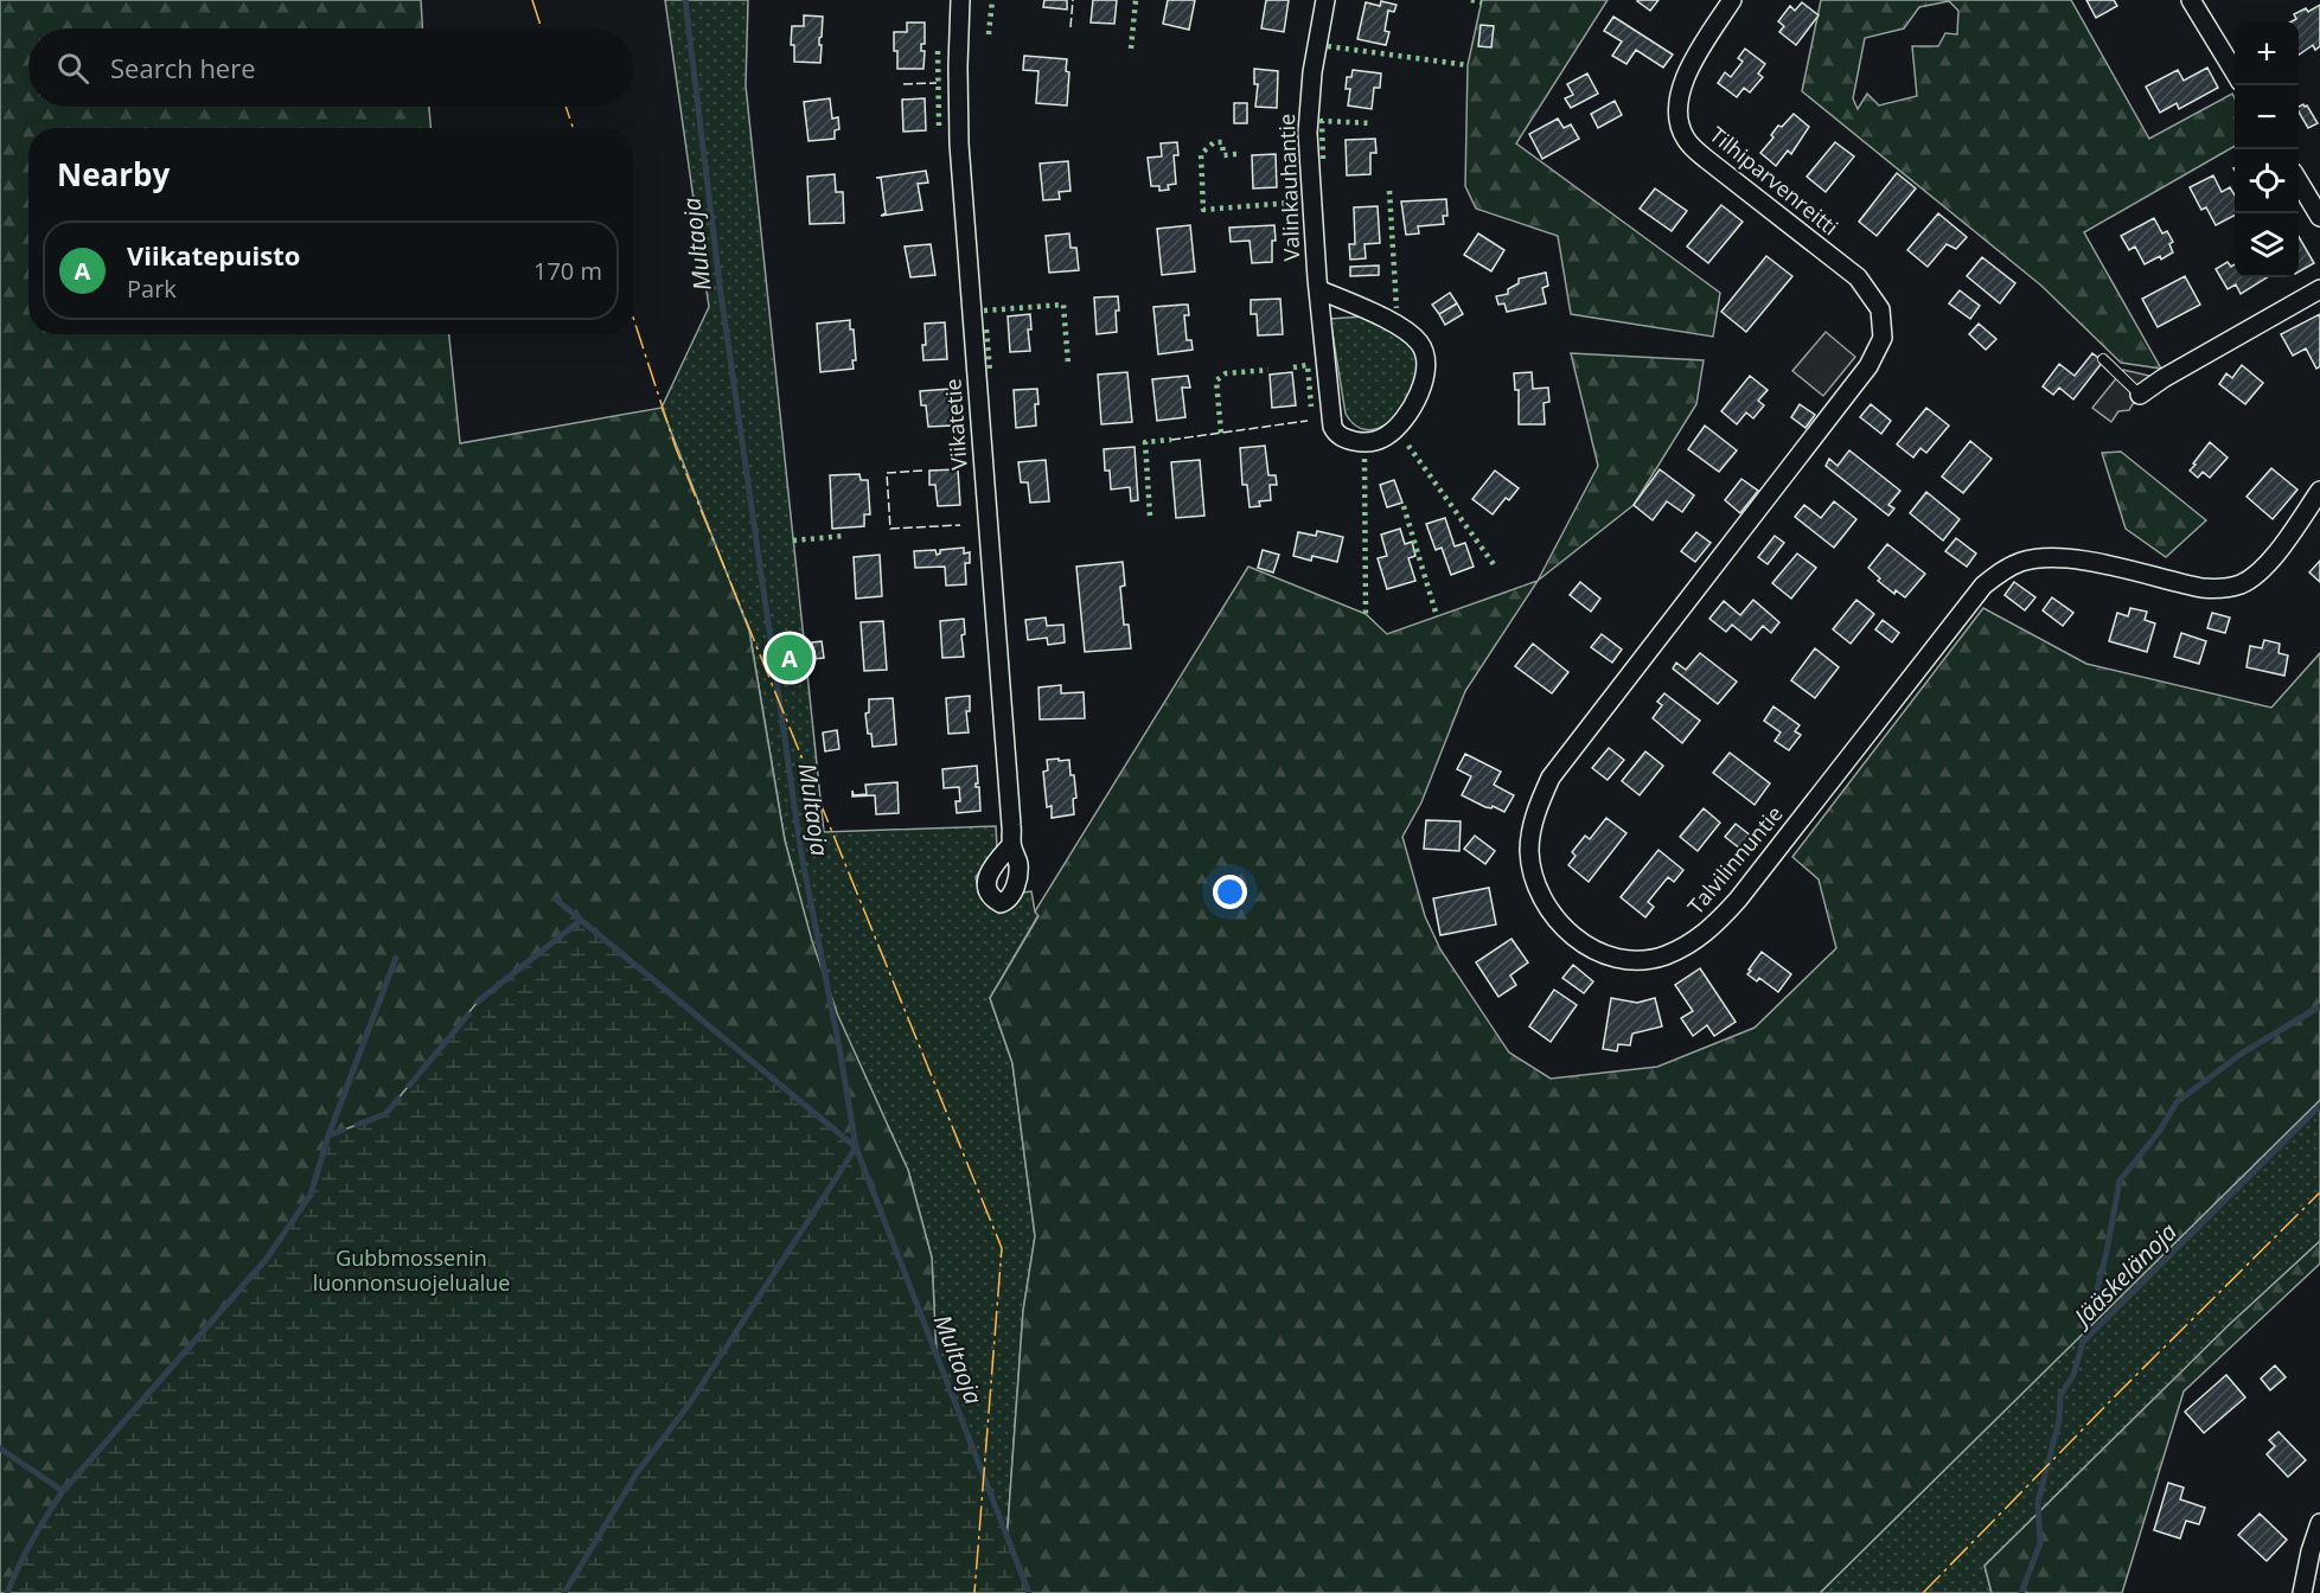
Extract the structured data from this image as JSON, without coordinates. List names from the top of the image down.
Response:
{
  "streets": {
    "street": [
      "Tilhiparvenreitti",
      "Valinkauhantie",
      "Viikatetie",
      "Talvilinnuntie"
    ]
  },
  "crossings": [
    ["Tilhiparvenreitti", "Talvilinnuntie"]
  ],
  "water": ["Multaoja", "Jääskelänoja"],
  "parks": ["Gubbmossenin luonnonsuojelualue"],
  "page": {
    "map_buttons": ["+", "−"],
    "search": "Search here",
    "heading": "Nearby",
    "list": [
      {
        "mark": "A",
        "name": "Viikatepuisto",
        "note": "Park",
        "value": "170 m"
      }
    ],
    "pins": "A"
  }
}
